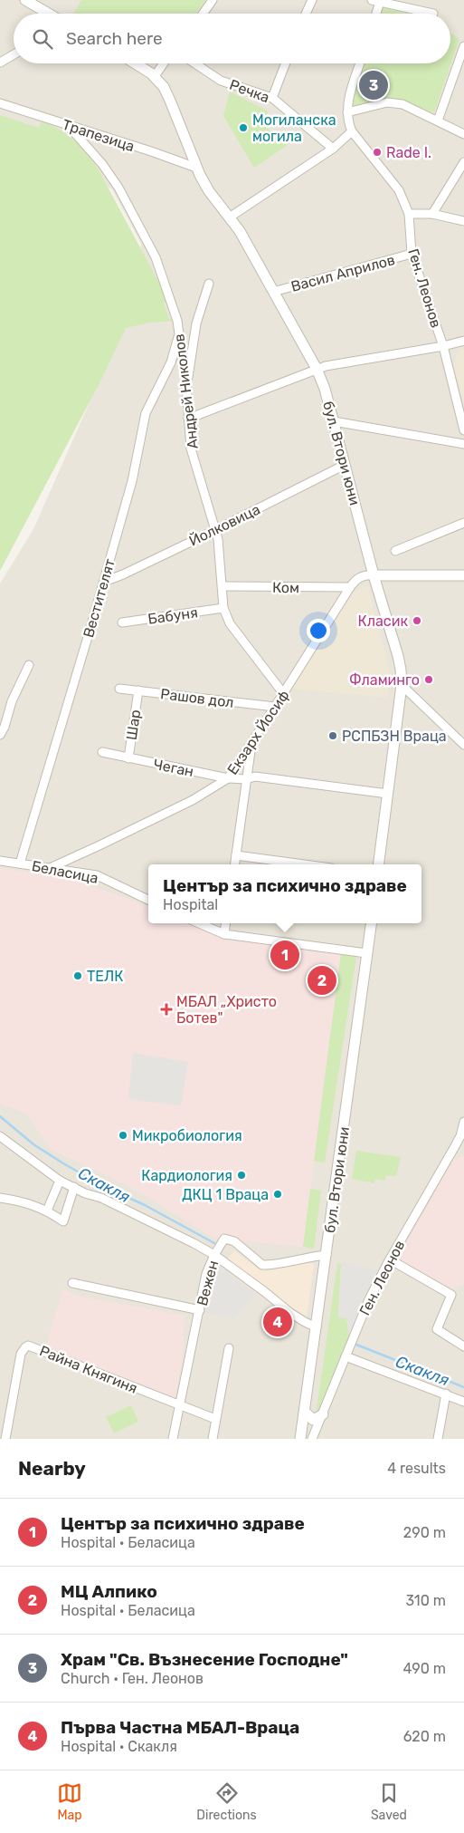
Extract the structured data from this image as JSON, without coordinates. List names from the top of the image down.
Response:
{
  "streets": {
    "street": [
      "Речка",
      "Трапезица",
      "Васил Априлов",
      "Ген. Леонов",
      "Андрей Николов",
      "бул. Втори юни",
      "Йолковица",
      "Ком",
      "Вестителят",
      "Бабуня",
      "Рашов дол",
      "Шар",
      "Екзарх Йосиф",
      "Чеган",
      "Беласица",
      "Вежен",
      "Райна Княгиня"
    ]
  },
  "crossings": [
    ["Трапезица", "Андрей Николов"],
    ["Трапезица", "бул. Втори юни"],
    ["Васил Априлов", "Ген. Леонов"],
    ["Васил Априлов", "бул. Втори юни"],
    ["Андрей Николов", "Йолковица"],
    ["Андрей Николов", "Ком"],
    ["Андрей Николов", "Вестителят"],
    ["Андрей Николов", "Бабуня"],
    ["Андрей Николов", "Екзарх Йосиф"],
    ["бул. Втори юни", "Йолковица"],
    ["бул. Втори юни", "Екзарх Йосиф"],
    ["бул. Втори юни", "Чеган"],
    ["бул. Втори юни", "Вежен"],
    ["Йолковица", "Вестителят"],
    ["Ком", "Екзарх Йосиф"],
    ["Вестителят", "Беласица"],
    ["Рашов дол", "Шар"],
    ["Рашов дол", "Екзарх Йосиф"],
    ["Шар", "Чеган"],
    ["Екзарх Йосиф", "Чеган"],
    ["Екзарх Йосиф", "Беласица"],
    ["Вежен", "Райна Княгиня"]
  ],
  "water": ["Скакля"],
  "places": {
    "other": [
      "Могиланска могила",
      "Rade I.",
      "Класик",
      "Фламинго",
      "РСПБЗН Враца",
      "ТЕЛК",
      "Микробиология",
      "Кардиология",
      "ДКЦ 1 Враца"
    ],
    "health": ["МБАЛ „Христо Ботев\""]
  },
  "page": {
    "search": "Search here",
    "pins": [
      "3",
      "1",
      "2",
      "4"
    ],
    "popup": ["Център за психично здраве", "Hospital"],
    "heading": ["Nearby", "4 results"],
    "list": [
      {
        "mark": "1",
        "name": "Център за психично здраве",
        "note": "Hospital · Беласица",
        "value": "290 m"
      },
      {
        "mark": "2",
        "name": "МЦ Алпико",
        "note": "Hospital · Беласица",
        "value": "310 m"
      },
      {
        "mark": "3",
        "name": "Храм \"Св. Възнесение Господне\"",
        "note": "Church · Ген. Леонов",
        "value": "490 m"
      },
      {
        "mark": "4",
        "name": "Първа Частна МБАЛ-Враца",
        "note": "Hospital · Скакля",
        "value": "620 m"
      }
    ],
    "nav": ["Map", "Directions", "Saved"]
  }
}
